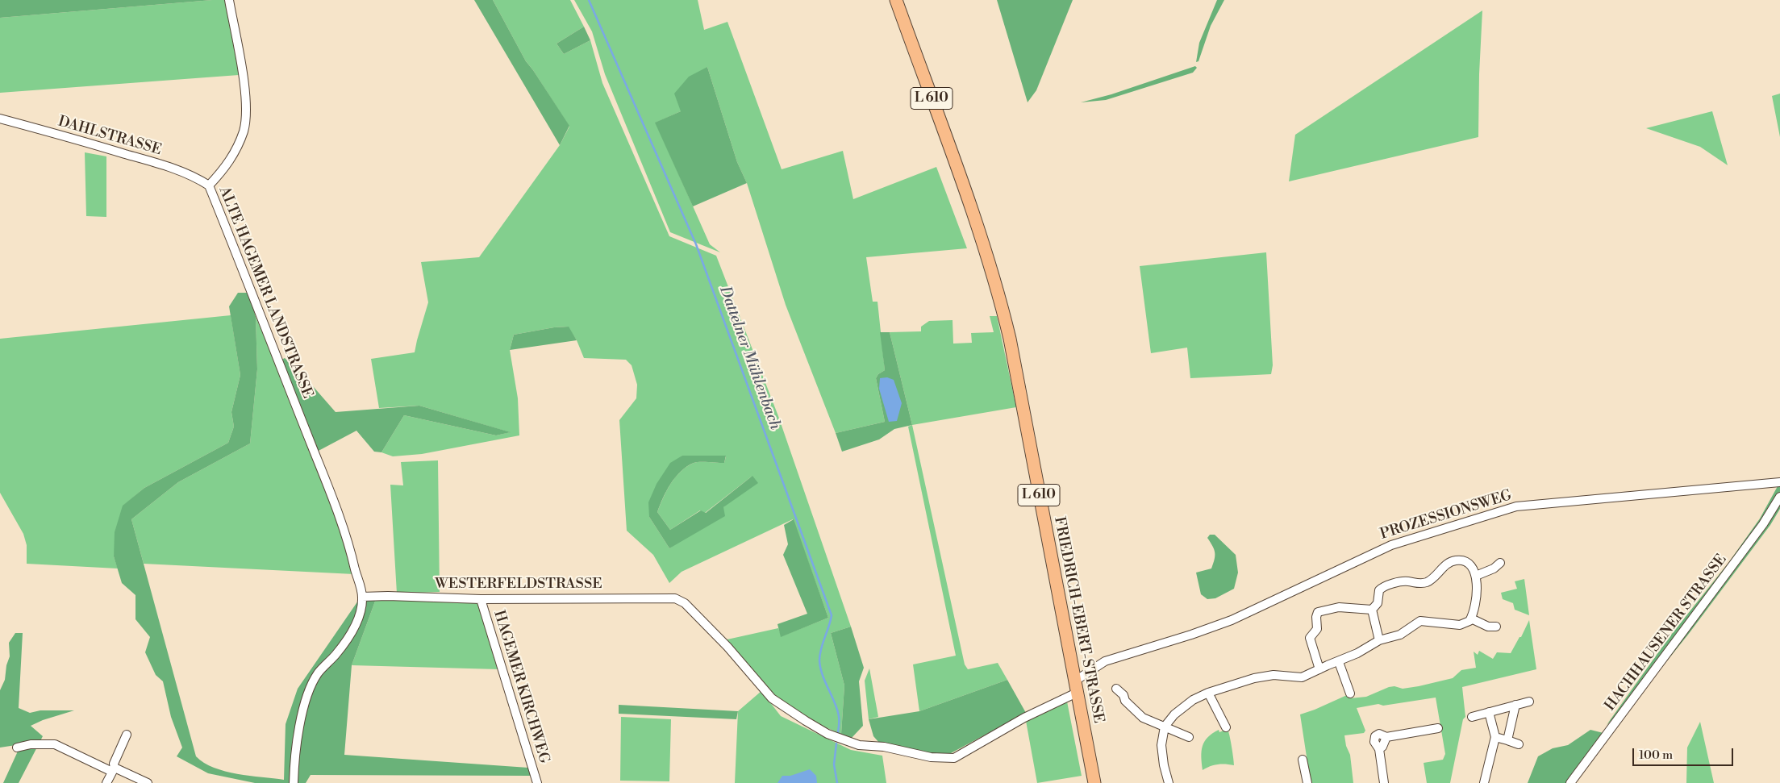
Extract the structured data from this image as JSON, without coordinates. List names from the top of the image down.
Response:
{
  "streets": {
    "main road": ["L 610", "FRIEDRICH-EBERT-STRASSE"],
    "street": [
      "DAHLSTRASSE",
      "ALTE HAGEMER LANDSTRASSE",
      "PROZESSIONSWEG",
      "WESTERFELDSTRASSE",
      "HACHHAUSENER STRASSE",
      "HAGEMER KIRCHWEG"
    ]
  },
  "crossings": [
    ["DAHLSTRASSE", "ALTE HAGEMER LANDSTRASSE"],
    ["ALTE HAGEMER LANDSTRASSE", "WESTERFELDSTRASSE"],
    ["PROZESSIONSWEG", "WESTERFELDSTRASSE"],
    ["PROZESSIONSWEG", "FRIEDRICH-EBERT-STRASSE"],
    ["WESTERFELDSTRASSE", "HAGEMER KIRCHWEG"]
  ],
  "water": ["Dattelner Mühlenbach"],
  "scale_bar": "100 m"
}
